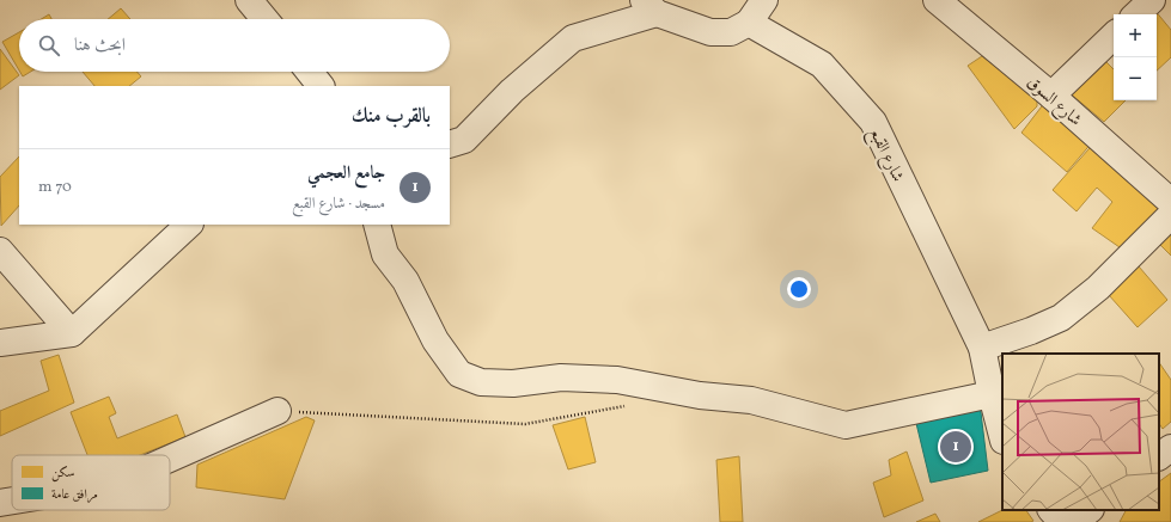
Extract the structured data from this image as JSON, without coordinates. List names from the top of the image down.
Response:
{
  "streets": {
    "street": ["شارع السوق", "شارع القبع"]
  },
  "legend": ["سكن", "مرافق عامة"],
  "page": {
    "map_buttons": ["+", "−"],
    "search": "ابحث هنا",
    "heading": "بالقرب منك",
    "list": [
      {
        "mark": "1",
        "name": "جامع العجمي",
        "note": "مسجد · شارع القبع",
        "value": "70 m"
      }
    ],
    "pins": "1"
  }
}
